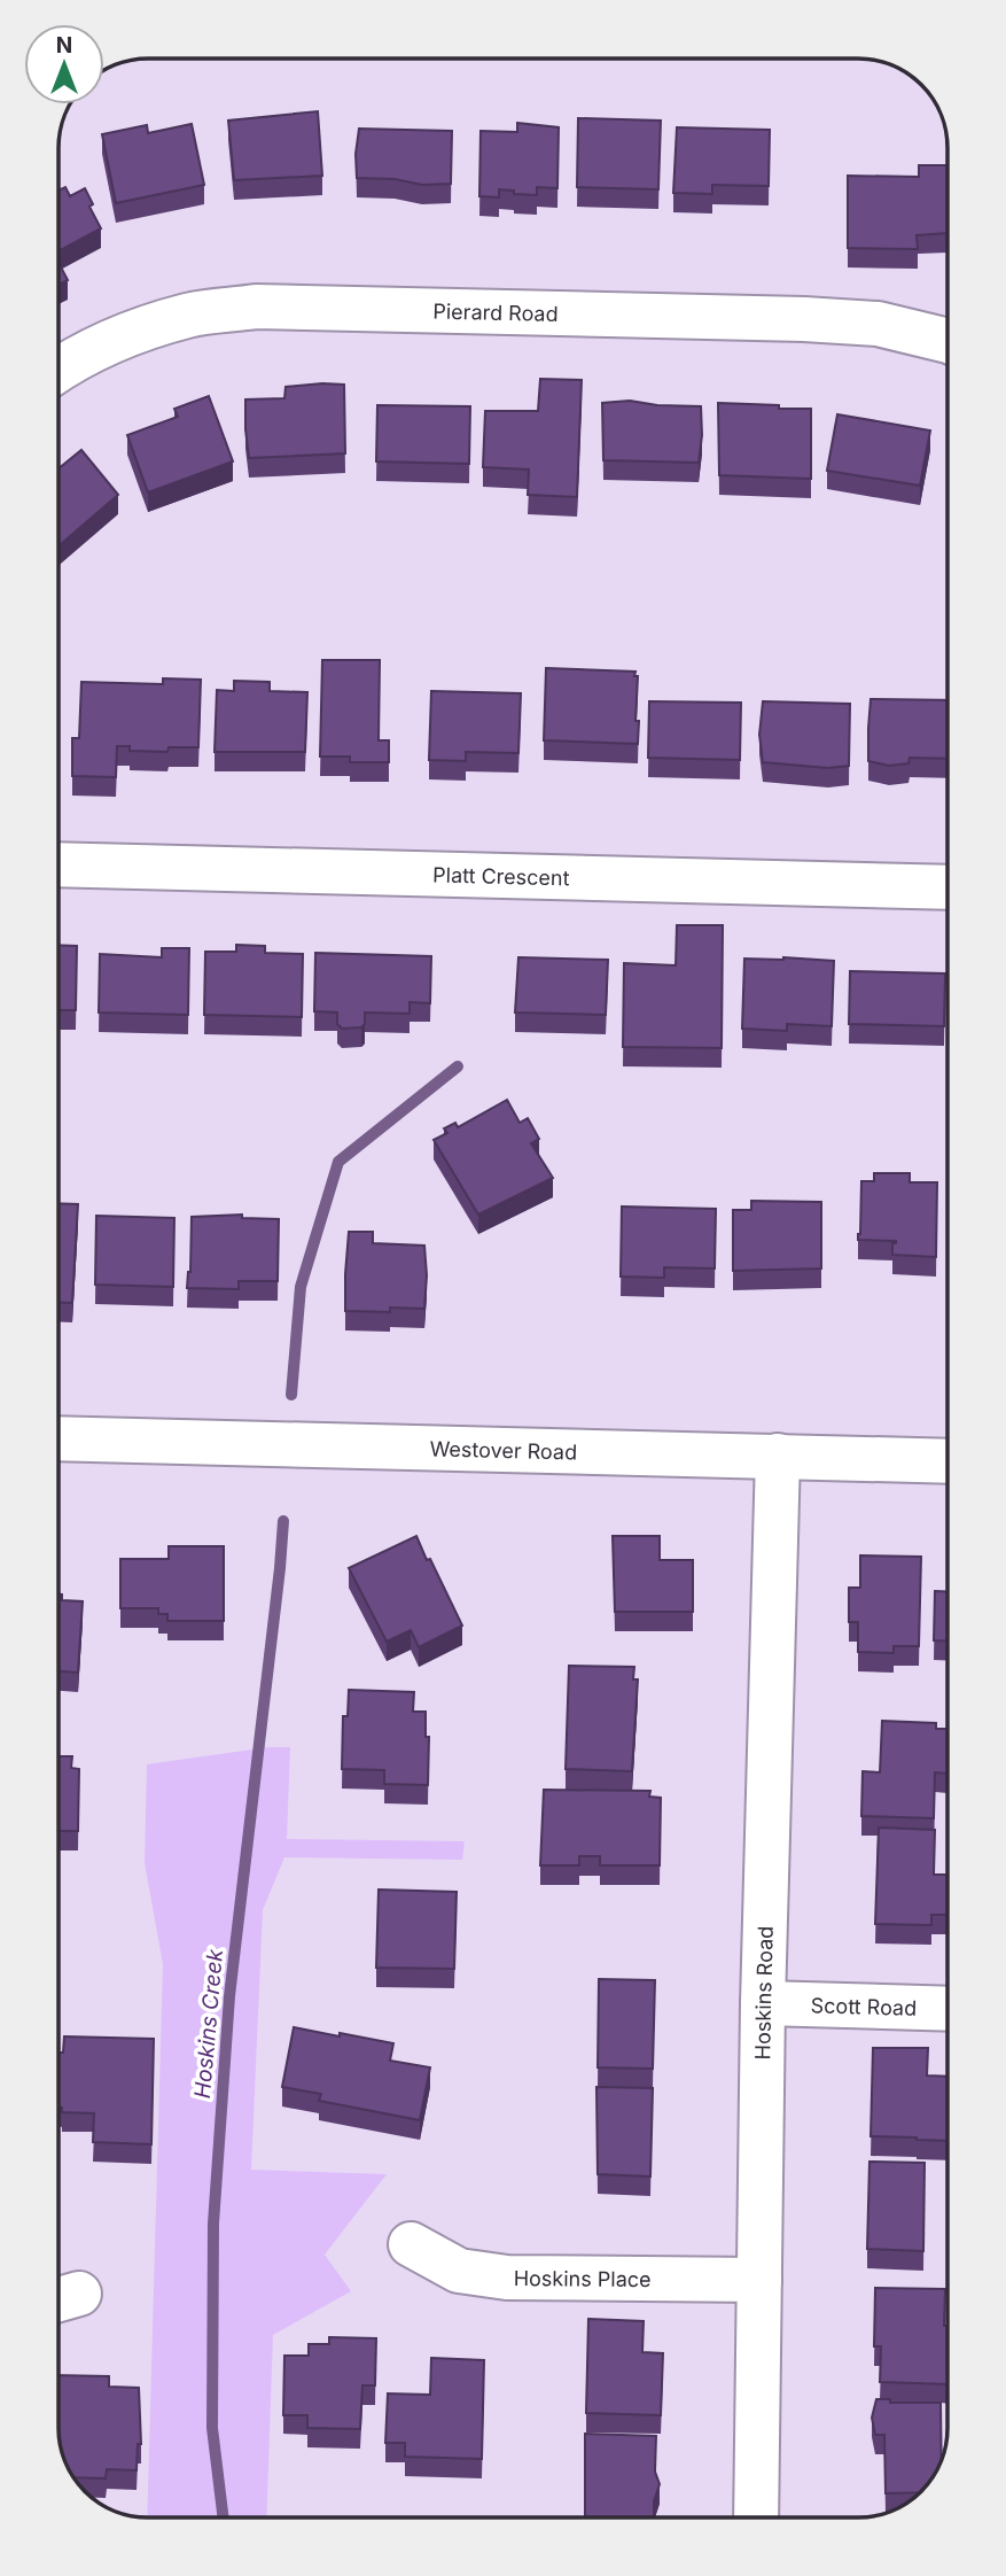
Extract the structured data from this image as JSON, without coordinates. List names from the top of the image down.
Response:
{
  "streets": {
    "street": [
      "Pierard Road",
      "Platt Crescent",
      "Westover Road",
      "Hoskins Road",
      "Scott Road",
      "Hoskins Place"
    ]
  },
  "crossings": [
    ["Westover Road", "Hoskins Road"],
    ["Hoskins Road", "Scott Road"],
    ["Hoskins Road", "Hoskins Place"]
  ],
  "water": ["Hoskins Creek"],
  "north": "top"
}
